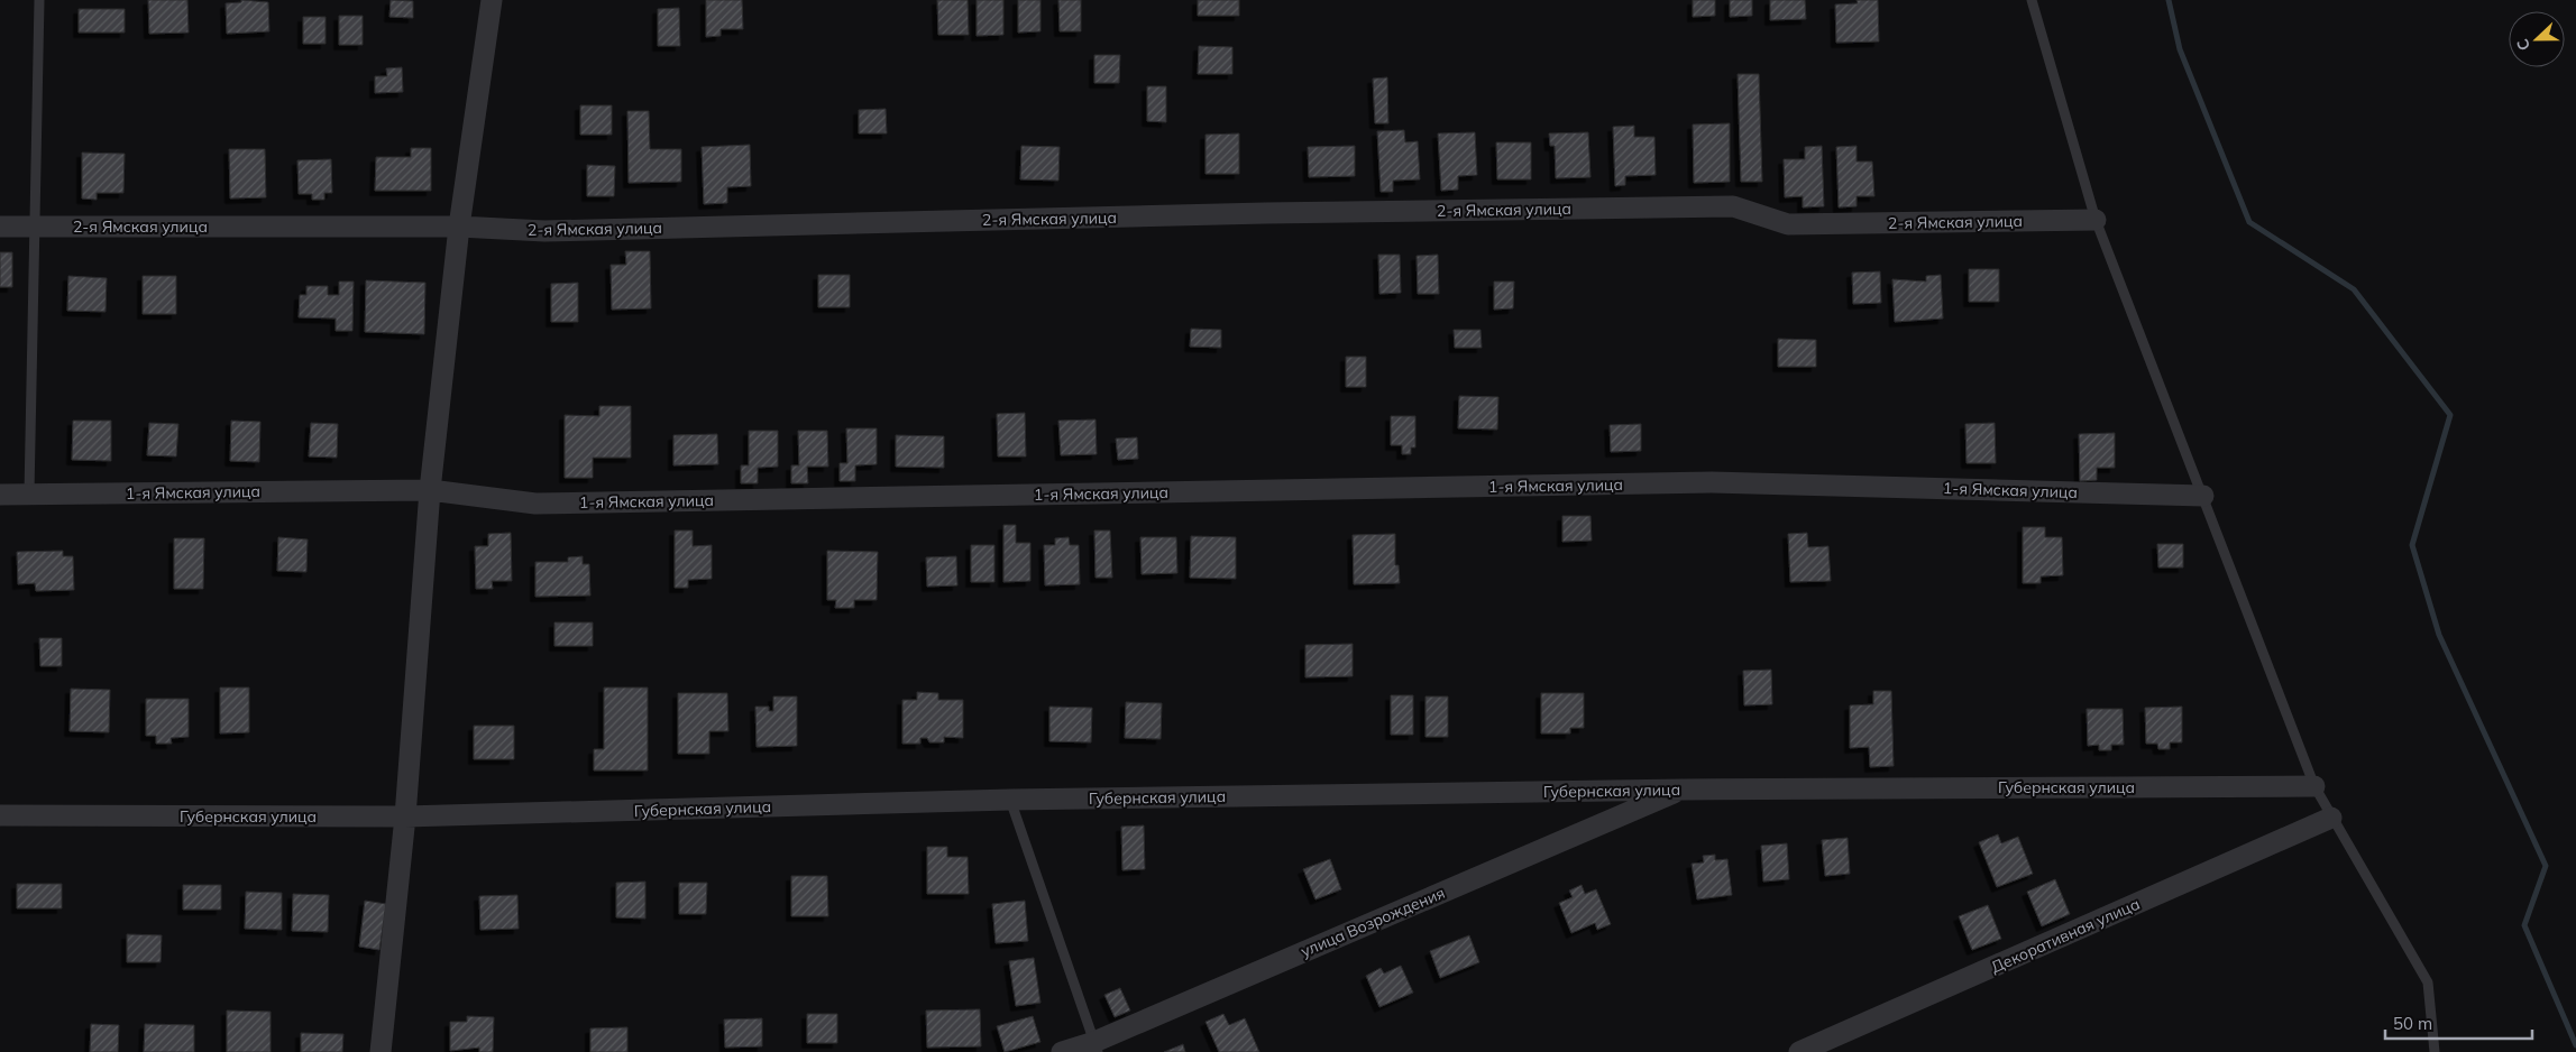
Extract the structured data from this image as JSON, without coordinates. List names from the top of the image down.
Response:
{
  "streets": {
    "street": [
      "2-я Ямская улица",
      "1-я Ямская улица",
      "Губернская улица",
      "улица Возрождения",
      "Декоративная улица"
    ]
  },
  "crossings": [
    ["Губернская улица", "улица Возрождения"]
  ],
  "scale_bar": "50 m",
  "north": "left"
}
